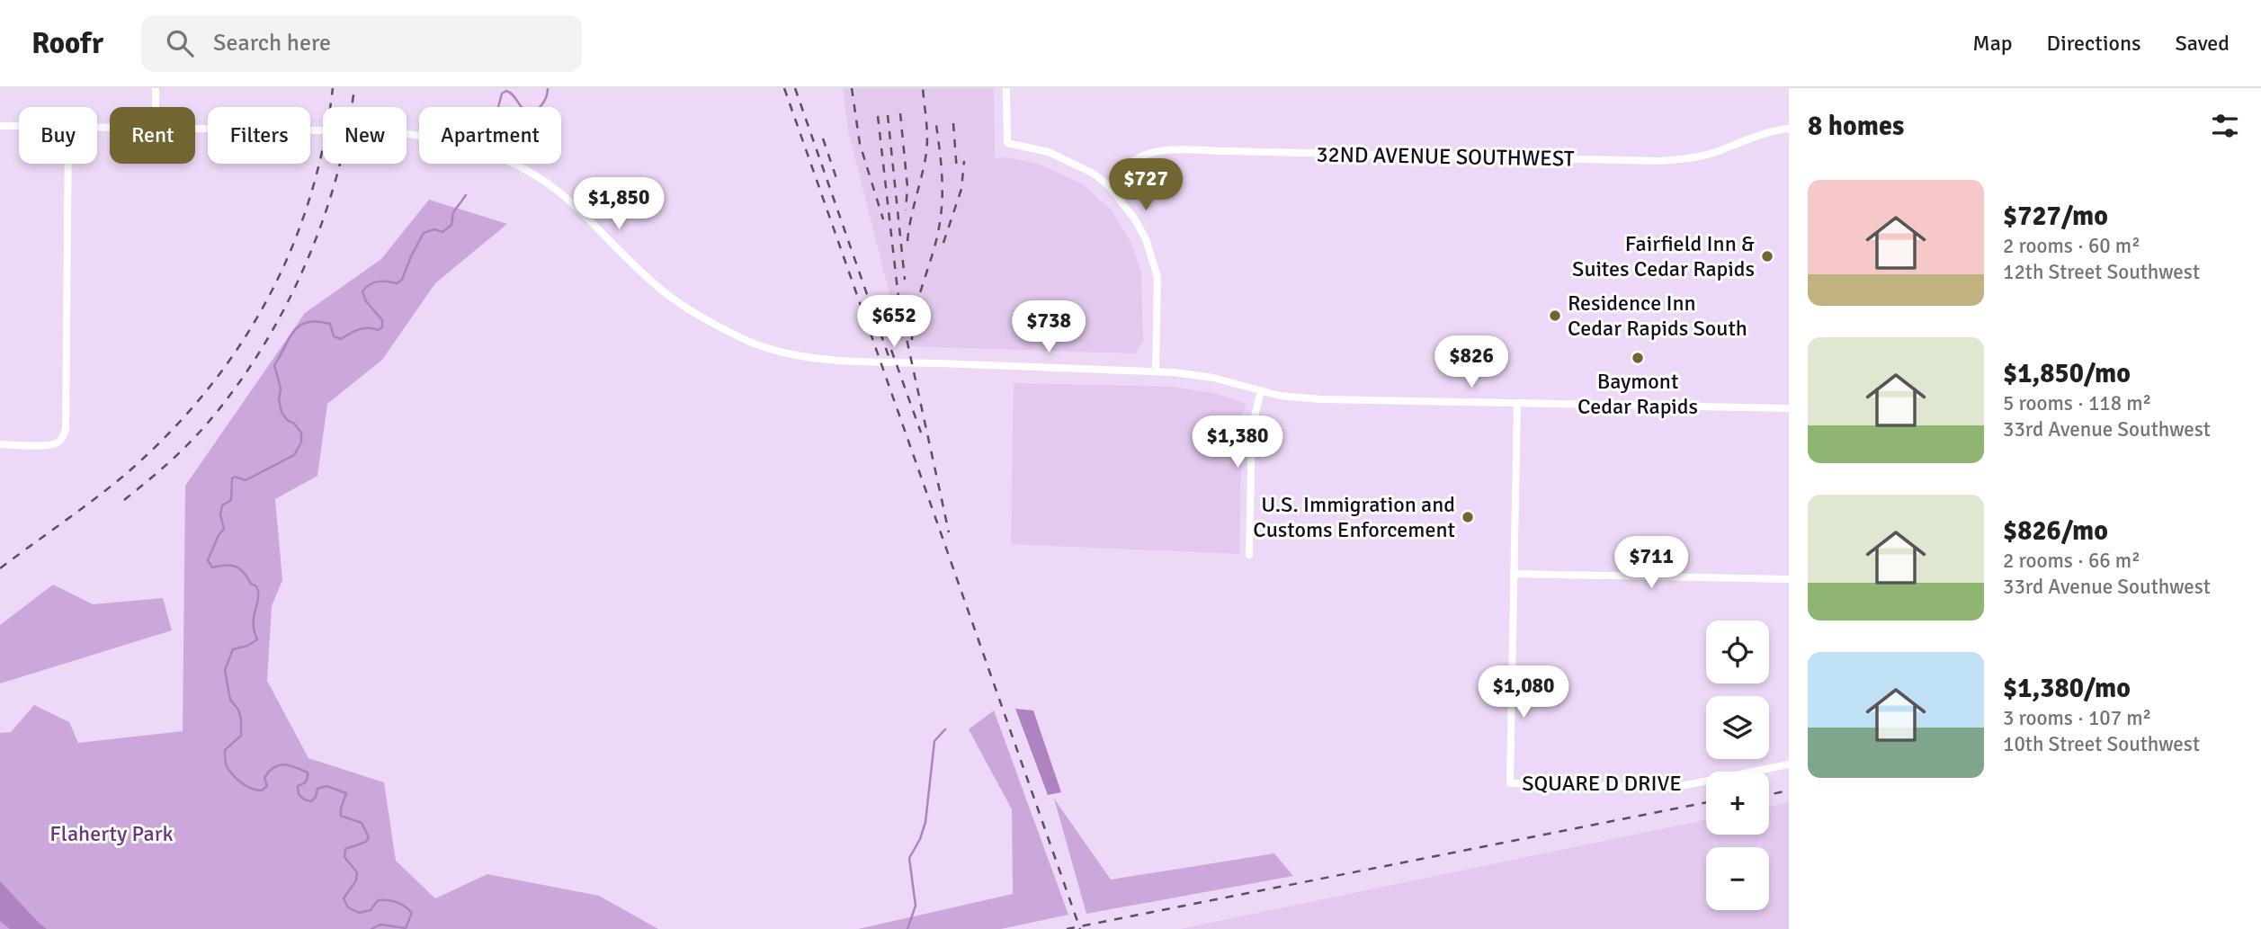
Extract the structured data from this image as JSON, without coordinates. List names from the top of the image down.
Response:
{
  "streets": {
    "street": ["32ND AVENUE SOUTHWEST", "SQUARE D DRIVE"]
  },
  "parks": ["Flaherty Park"],
  "places": [
    "Fairfield Inn & Suites Cedar Rapids",
    "Residence Inn Cedar Rapids South",
    "Baymont Cedar Rapids",
    "U.S. Immigration and Customs Enforcement"
  ],
  "page": {
    "header": "Roofr",
    "search": "Search here",
    "nav": ["Map", "Directions", "Saved"],
    "heading": "8 homes",
    "chip": [
      "Buy",
      "Rent",
      "Filters",
      "New",
      "Apartment"
    ],
    "price": [
      "$727",
      "$1,850",
      "$652",
      "$738",
      "$826",
      "$1,380",
      "$711",
      "$1,080"
    ],
    "list": [
      {
        "name": "$727/mo",
        "note": "2 rooms · 60 m² · 12th Street Southwest"
      },
      {
        "name": "$1,850/mo",
        "note": "5 rooms · 118 m² · 33rd Avenue Southwest"
      },
      {
        "name": "$826/mo",
        "note": "2 rooms · 66 m² · 33rd Avenue Southwest"
      },
      {
        "name": "$1,380/mo",
        "note": "3 rooms · 107 m² · 10th Street Southwest"
      }
    ],
    "map_buttons": ["+", "−"]
  }
}
